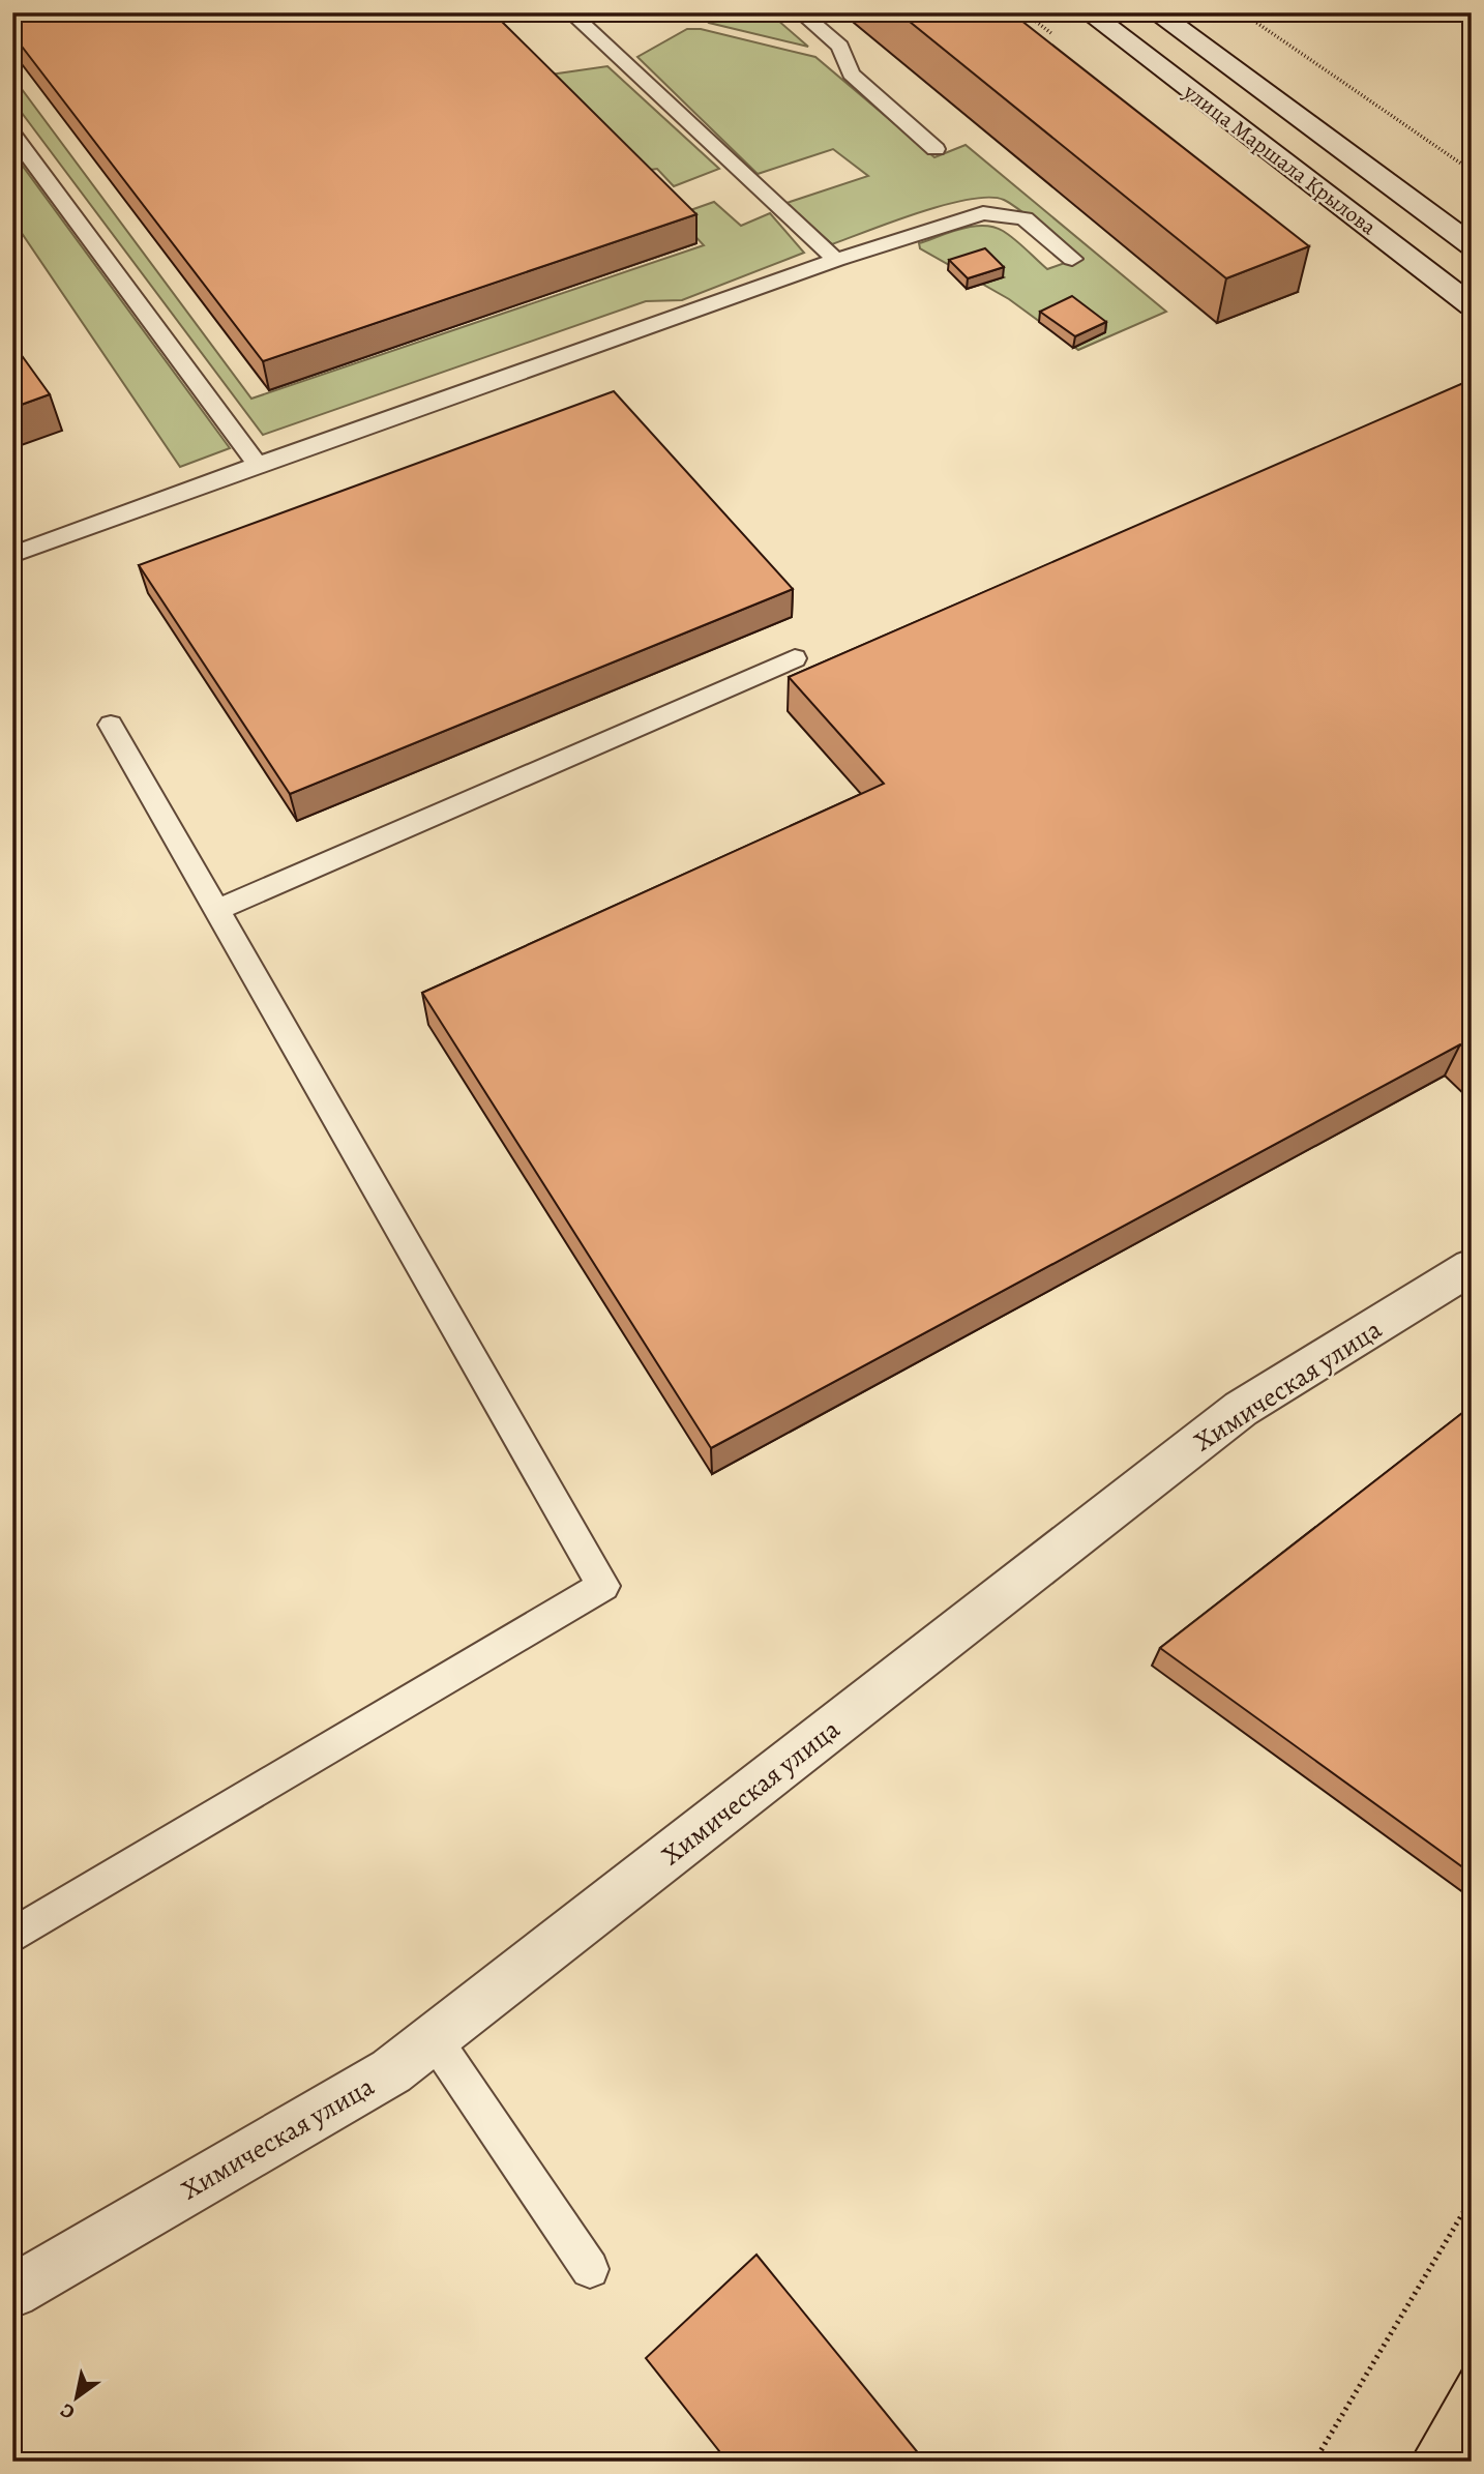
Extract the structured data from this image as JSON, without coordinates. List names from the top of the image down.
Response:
{
  "streets": {
    "main road": ["улица Маршала Крылова", "Химическая улица"]
  },
  "north": "bottom left"
}
